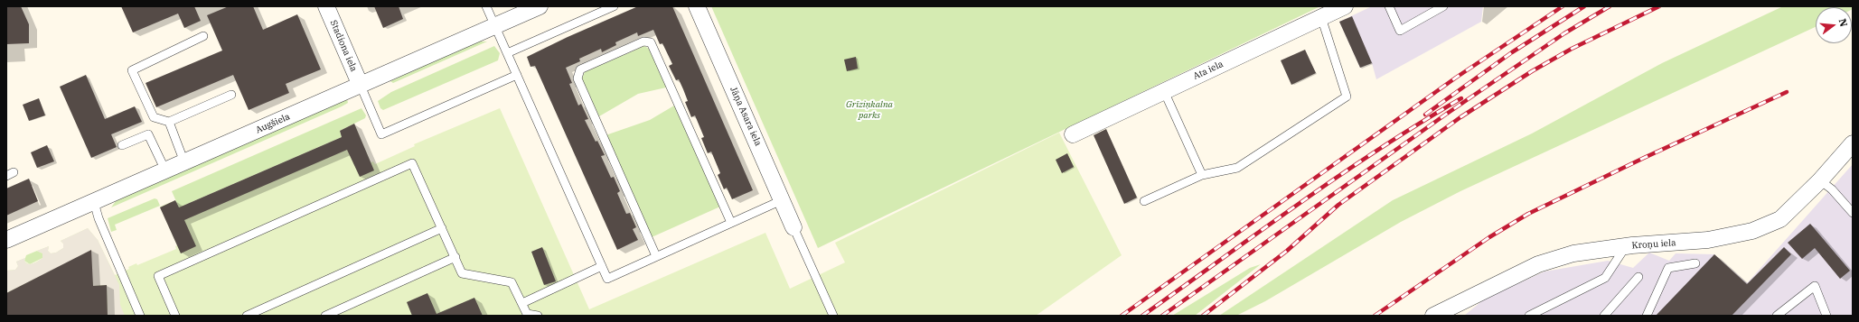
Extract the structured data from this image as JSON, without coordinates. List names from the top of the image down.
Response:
{
  "streets": {
    "street": [
      "Stadiona iela",
      "Ata iela",
      "Jāņa Asara iela",
      "Augšiela",
      "Kroņu iela"
    ]
  },
  "crossings": [
    ["Stadiona iela", "Augšiela"]
  ],
  "parks": ["Grīziņkalna parks"],
  "north": "right"
}
